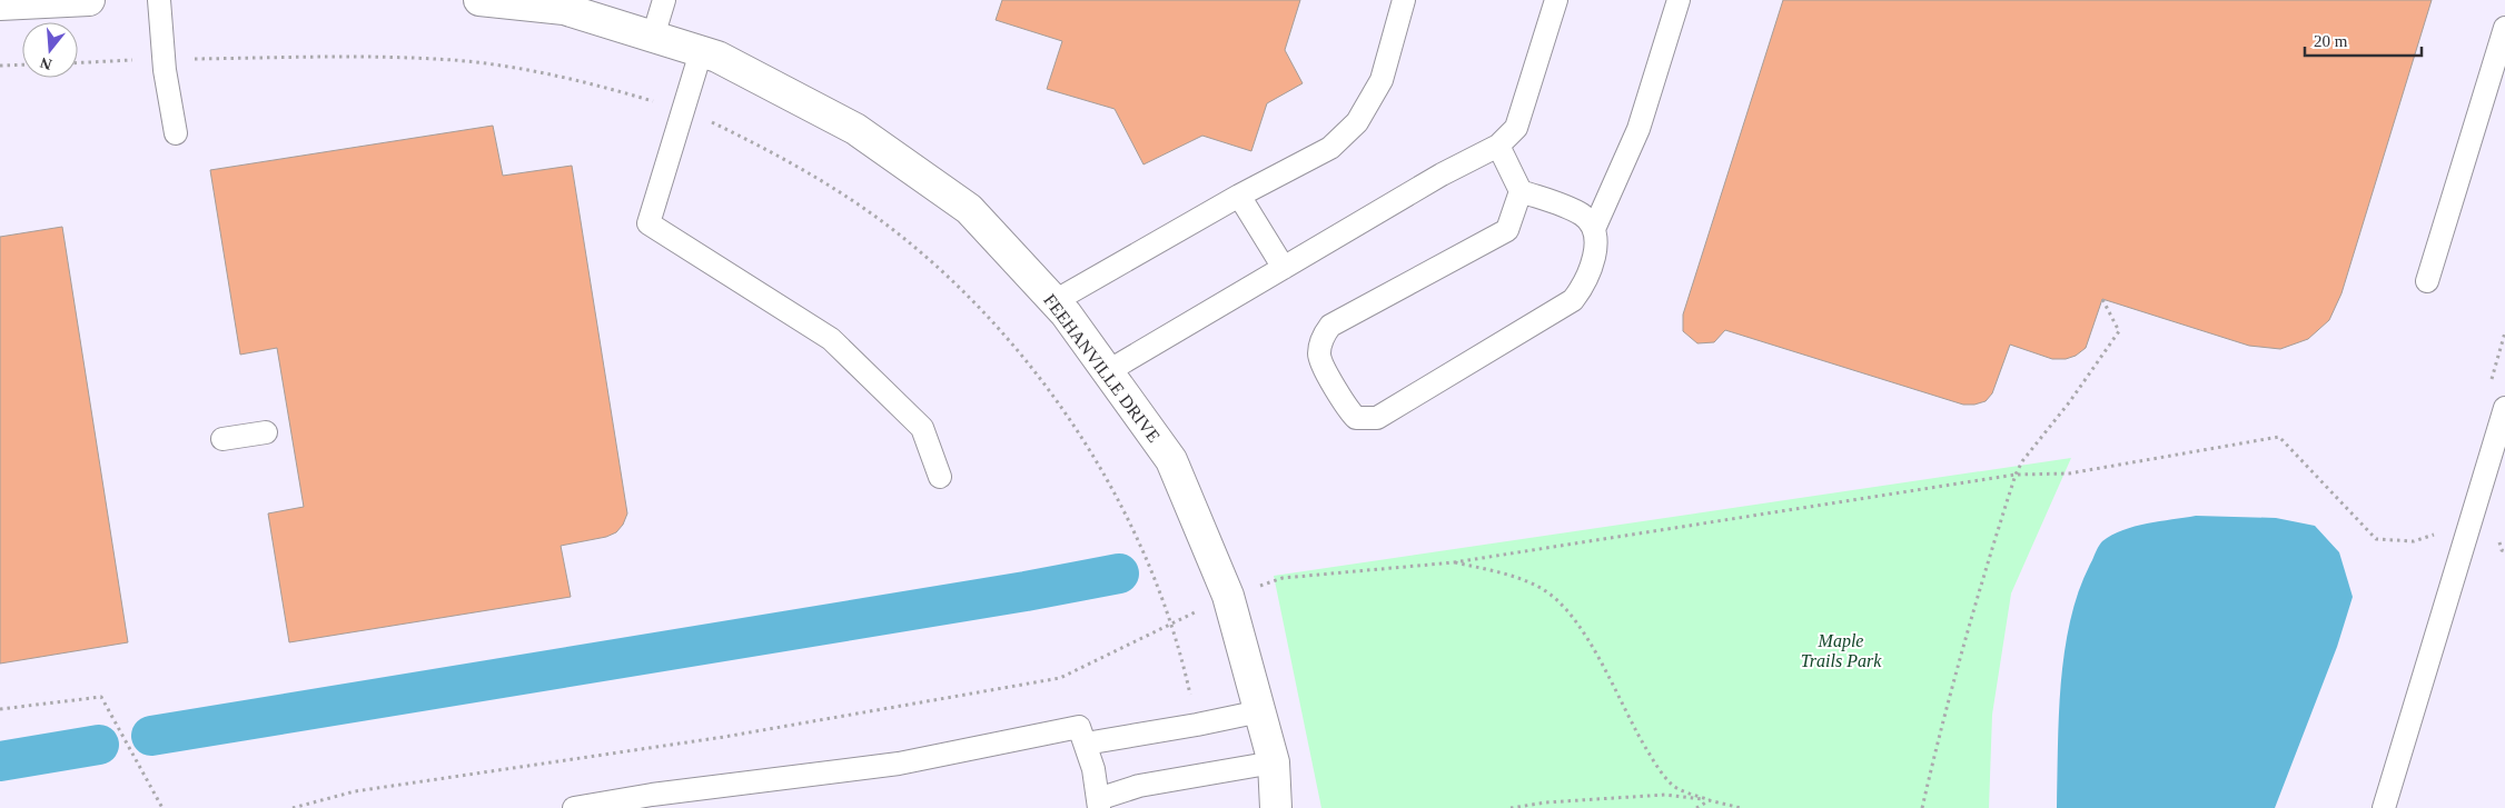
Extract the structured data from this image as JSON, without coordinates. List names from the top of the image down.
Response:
{
  "streets": {
    "street": ["FEEHANVILLE DRIVE"]
  },
  "parks": ["Maple Trails Park"],
  "scale_bar": "20 m",
  "north": "bottom"
}
